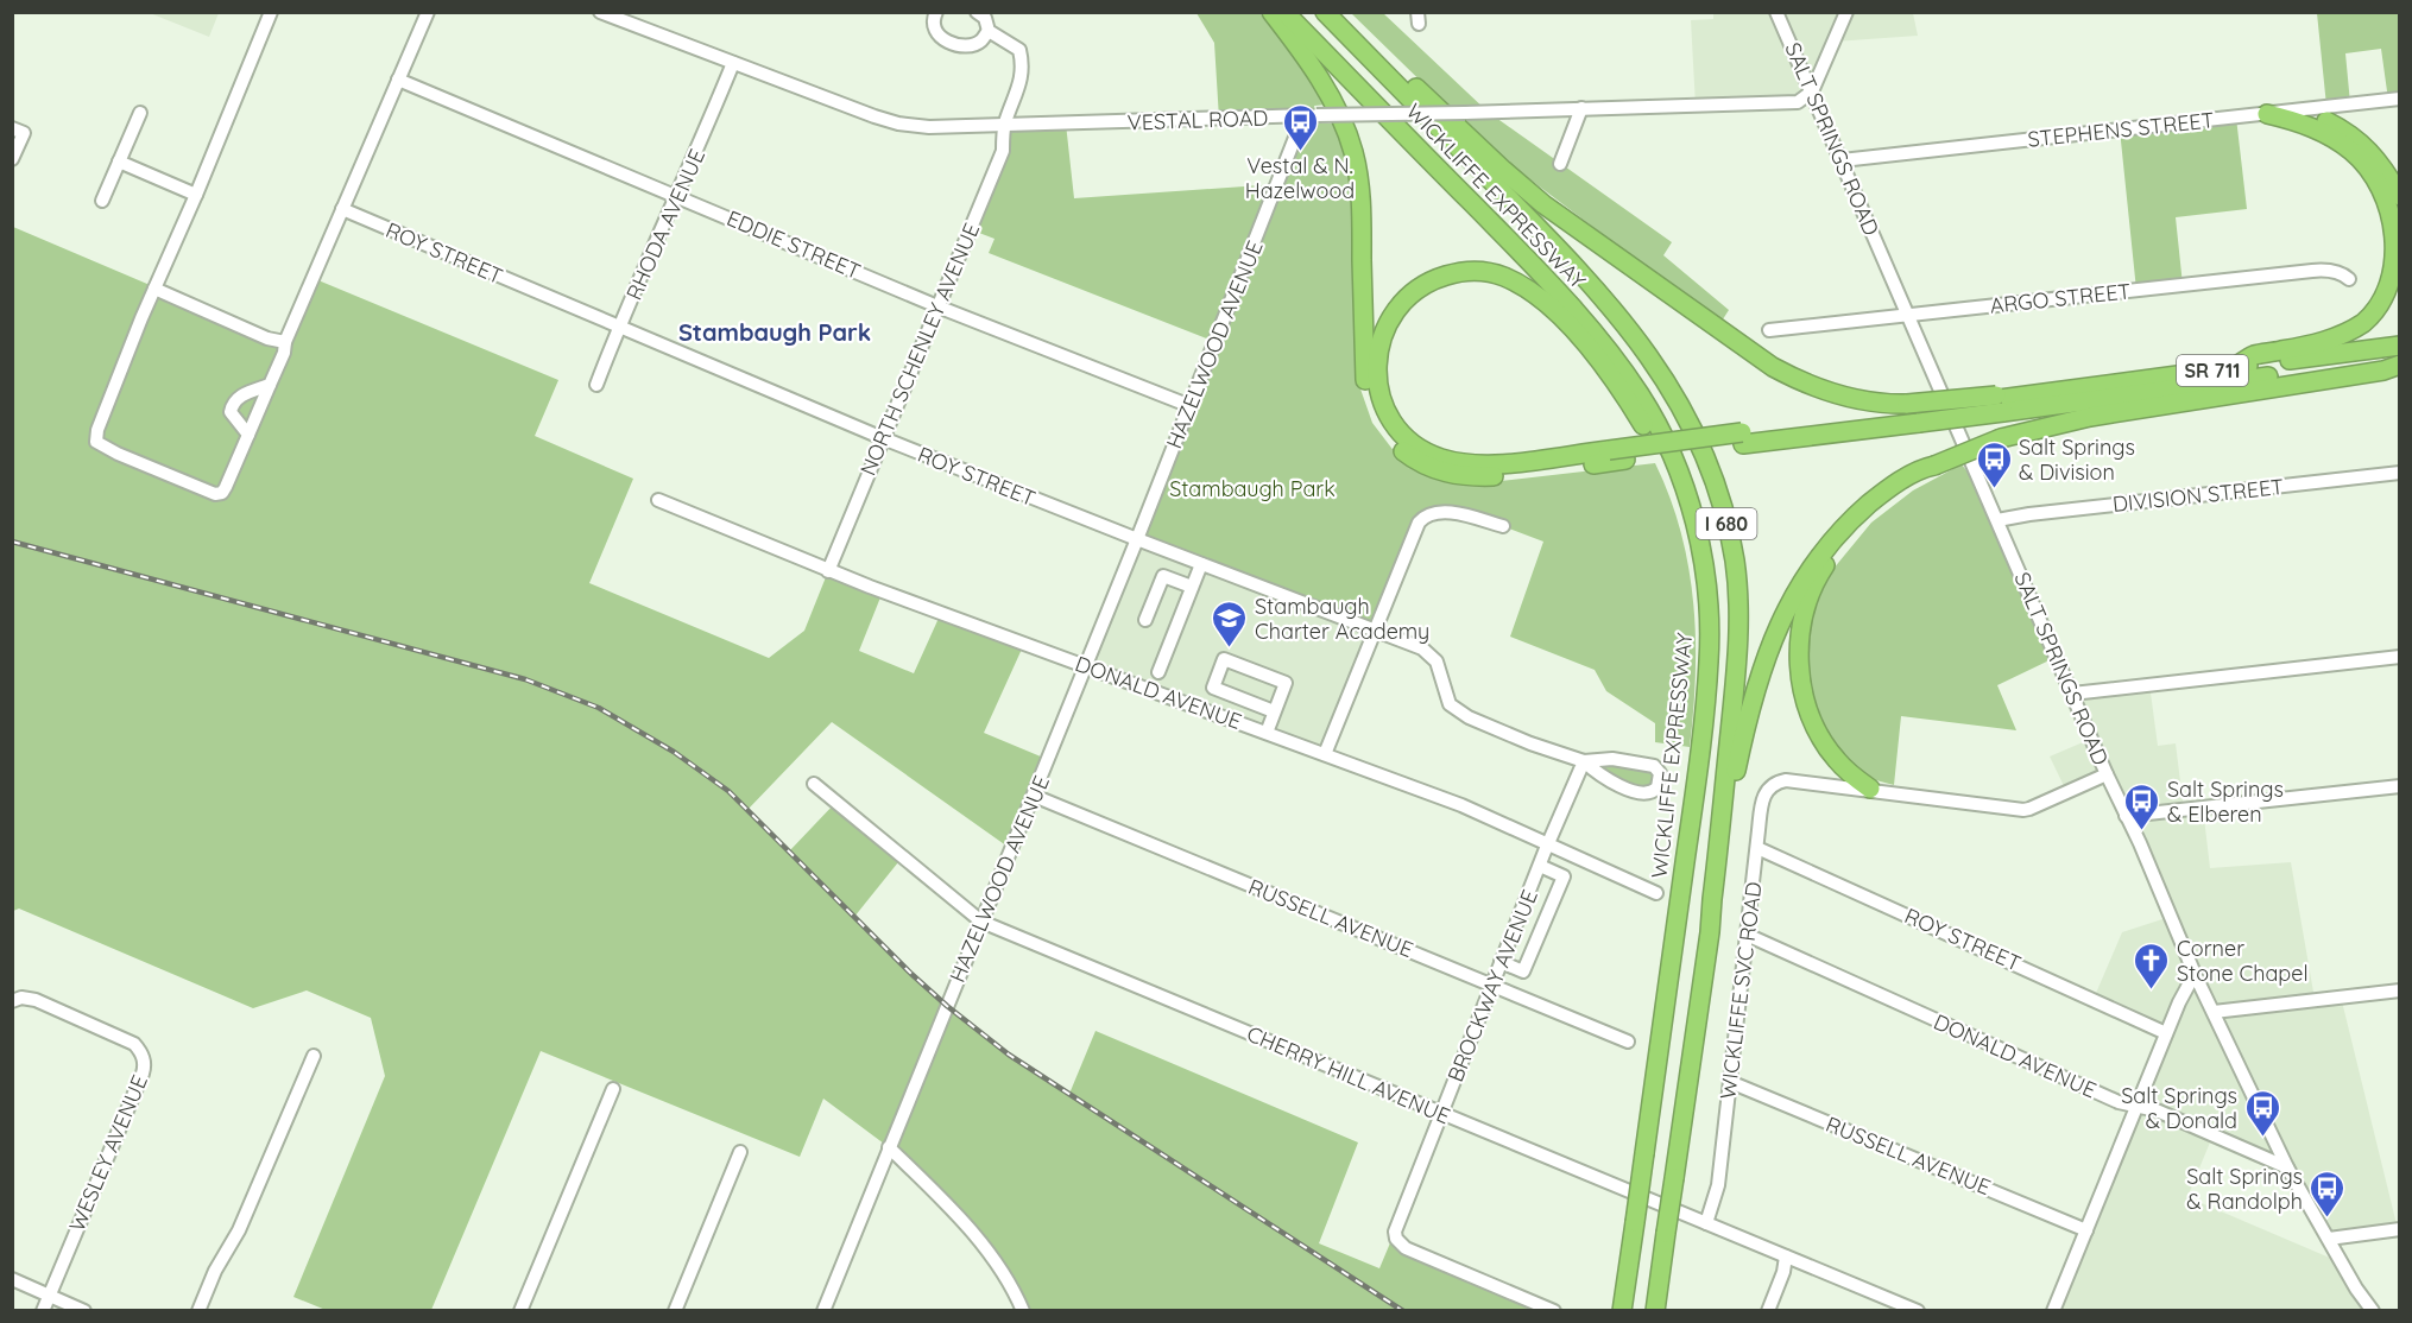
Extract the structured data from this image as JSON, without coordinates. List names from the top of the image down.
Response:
{
  "streets": {
    "highway": ["WICKLIFFE EXPRESSWAY", "SR 711", "I 680"],
    "street": [
      "VESTAL ROAD",
      "STEPHENS STREET",
      "SALT SPRINGS ROAD",
      "RHODA AVENUE",
      "EDDIE STREET",
      "ROY STREET",
      "ARGO STREET",
      "HAZELWOOD AVENUE",
      "NORTH SCHENLEY AVENUE",
      "DIVISION STREET",
      "DONALD AVENUE",
      "RUSSELL AVENUE",
      "BROCKWAY AVENUE",
      "WICKLIFFE SVC ROAD",
      "CHERRY HILL AVENUE",
      "WESLEY AVENUE"
    ]
  },
  "crossings": [
    ["VESTAL ROAD", "SALT SPRINGS ROAD"],
    ["VESTAL ROAD", "RHODA AVENUE"],
    ["VESTAL ROAD", "HAZELWOOD AVENUE"],
    ["VESTAL ROAD", "NORTH SCHENLEY AVENUE"],
    ["STEPHENS STREET", "SALT SPRINGS ROAD"],
    ["SALT SPRINGS ROAD", "ARGO STREET"],
    ["SALT SPRINGS ROAD", "DIVISION STREET"],
    ["SALT SPRINGS ROAD", "DONALD AVENUE"],
    ["RHODA AVENUE", "EDDIE STREET"],
    ["RHODA AVENUE", "ROY STREET"],
    ["EDDIE STREET", "HAZELWOOD AVENUE"],
    ["EDDIE STREET", "NORTH SCHENLEY AVENUE"],
    ["ROY STREET", "HAZELWOOD AVENUE"],
    ["ROY STREET", "NORTH SCHENLEY AVENUE"],
    ["ROY STREET", "BROCKWAY AVENUE"],
    ["ROY STREET", "WICKLIFFE SVC ROAD"],
    ["HAZELWOOD AVENUE", "DONALD AVENUE"],
    ["HAZELWOOD AVENUE", "RUSSELL AVENUE"],
    ["HAZELWOOD AVENUE", "CHERRY HILL AVENUE"],
    ["NORTH SCHENLEY AVENUE", "DONALD AVENUE"],
    ["DONALD AVENUE", "BROCKWAY AVENUE"],
    ["DONALD AVENUE", "WICKLIFFE SVC ROAD"],
    ["RUSSELL AVENUE", "BROCKWAY AVENUE"],
    ["RUSSELL AVENUE", "WICKLIFFE SVC ROAD"],
    ["BROCKWAY AVENUE", "CHERRY HILL AVENUE"],
    ["WICKLIFFE SVC ROAD", "CHERRY HILL AVENUE"]
  ],
  "districts": ["Stambaugh Park"],
  "parks": ["Stambaugh Park"],
  "places": {
    "bus stop": [
      "Vestal & N. Hazelwood",
      "Salt Springs & Division",
      "Salt Springs & Elberen",
      "Salt Springs & Donald",
      "Salt Springs & Randolph"
    ],
    "school or university": ["Stambaugh Charter Academy"],
    "church": ["Corner Stone Chapel"]
  }
}
